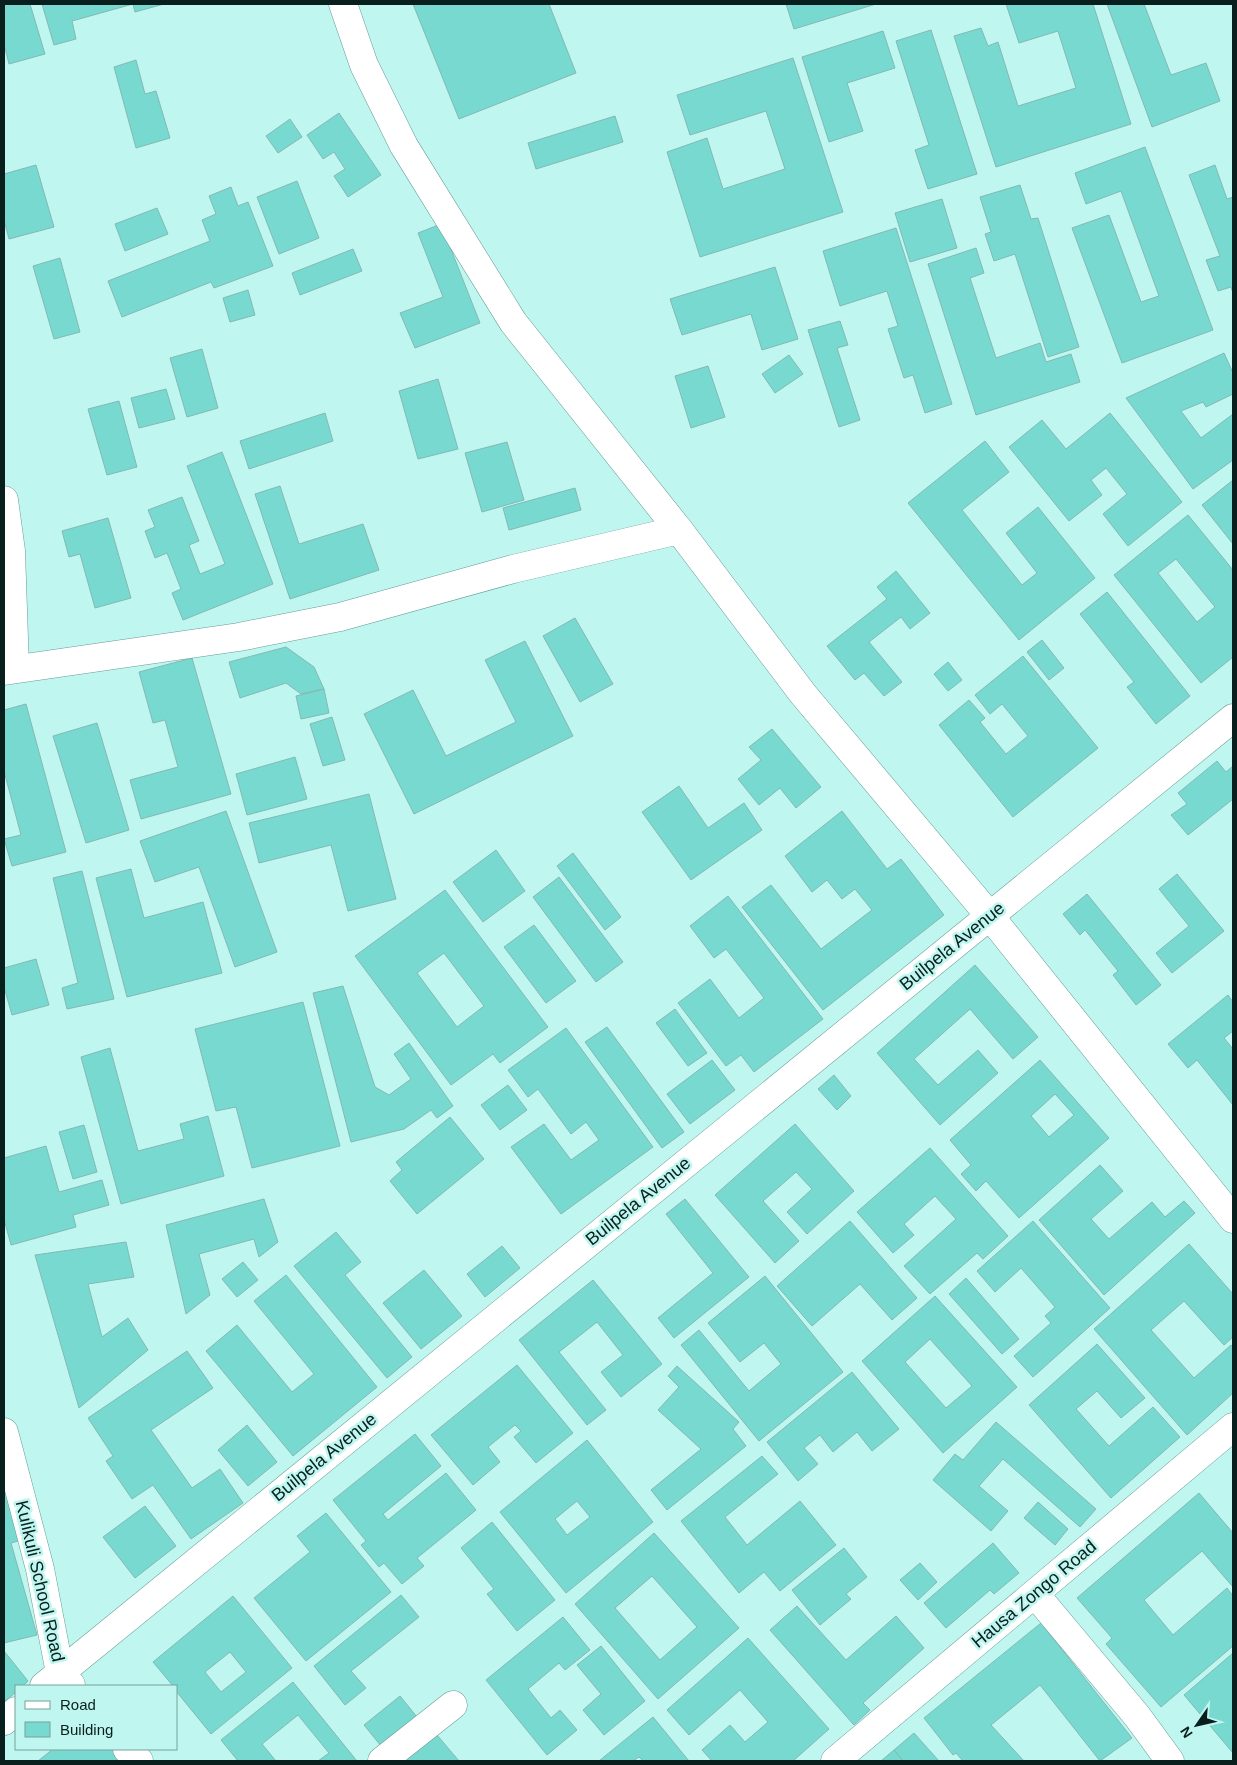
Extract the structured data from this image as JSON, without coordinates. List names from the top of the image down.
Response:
{
  "streets": {
    "street": ["Builpela Avenue", "Kulikuli School Road", "Hausa Zongo Road"]
  },
  "crossings": [
    ["Builpela Avenue", "Kulikuli School Road"]
  ],
  "legend": ["Road", "Building"],
  "north": "bottom left"
}
